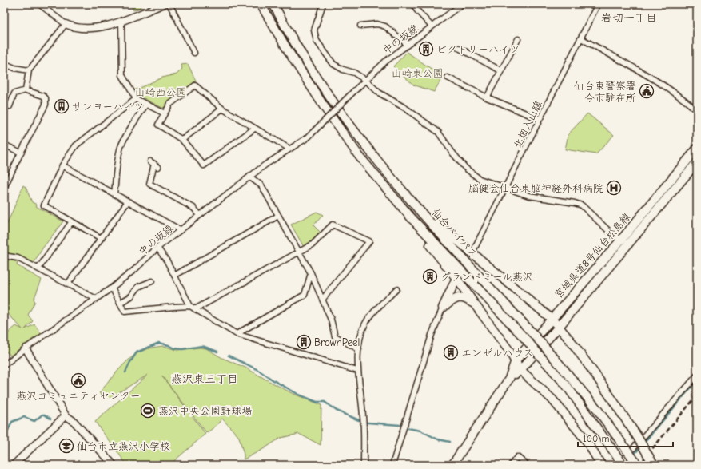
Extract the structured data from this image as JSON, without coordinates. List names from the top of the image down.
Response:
{
  "streets": {
    "main road": ["仙台バイパス", "宮城県道8号仙台松島線"],
    "street": ["中の坂線", "北畑入山線"]
  },
  "districts": ["岩切一丁目", "燕沢東三丁目"],
  "parks": ["山崎東公園", "山崎西公園"],
  "places": {
    "building": [
      "ビクトリーハイツ",
      "サンヨーハイツ",
      "グランドミール燕沢",
      "BrownPeel",
      "エンゼルハウス"
    ],
    "public building": ["仙台東警察署 今市駐在所", "燕沢コミュニティセンター"],
    "hospital": ["脳健会仙台東脳神経外科病院"],
    "sports": ["燕沢中央公園野球場"],
    "school or university": ["仙台市立燕沢小学校"]
  },
  "scale_bar": "100 m"
}
